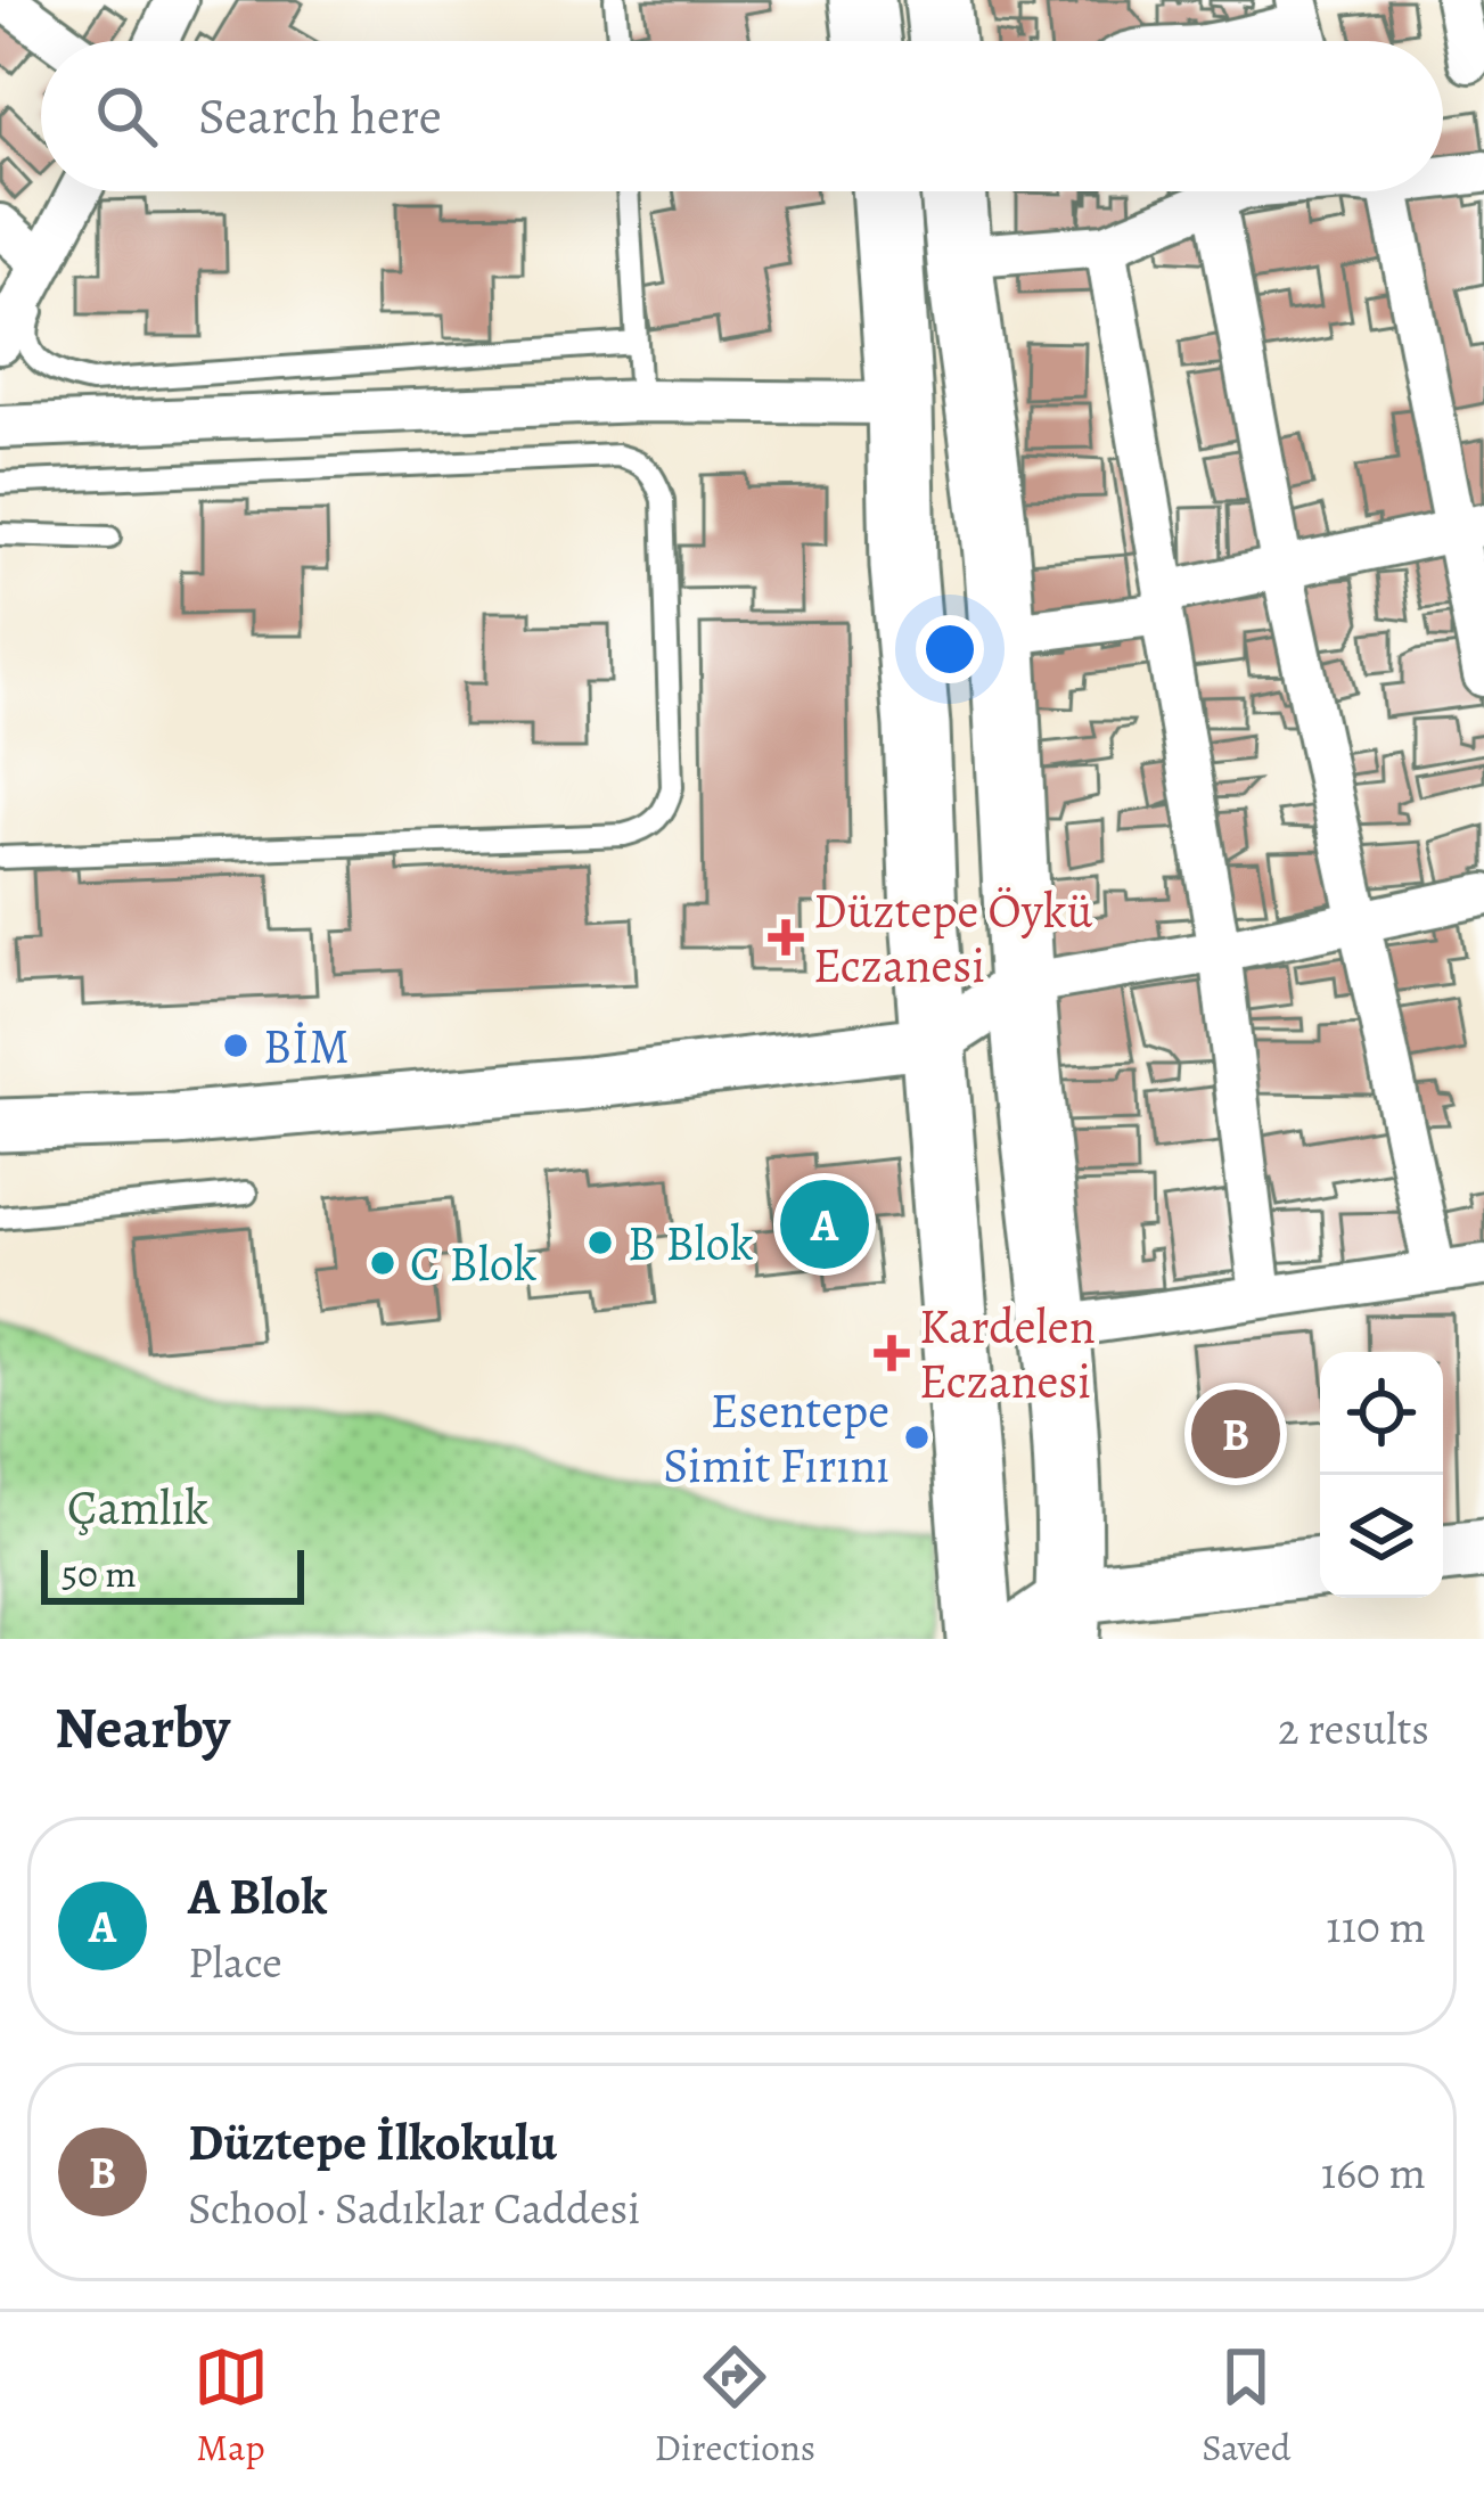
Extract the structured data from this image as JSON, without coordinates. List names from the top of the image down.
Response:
{
  "parks": ["Çamlık"],
  "places": {
    "health": ["Düztepe Öykü Eczanesi", "Kardelen Eczanesi"],
    "other": [
      "BİM",
      "B Blok",
      "C Blok",
      "Esentepe Simit Fırını"
    ]
  },
  "scale_bar": "50 m",
  "page": {
    "search": "Search here",
    "pins": ["A", "B"],
    "scale": "50 m",
    "heading": ["Nearby", "2 results"],
    "list": [
      {
        "mark": "A",
        "name": "A Blok",
        "note": "Place",
        "value": "110 m"
      },
      {
        "mark": "B",
        "name": "Düztepe İlkokulu",
        "note": "School · Sadıklar Caddesi",
        "value": "160 m"
      }
    ],
    "nav": ["Map", "Directions", "Saved"]
  }
}
